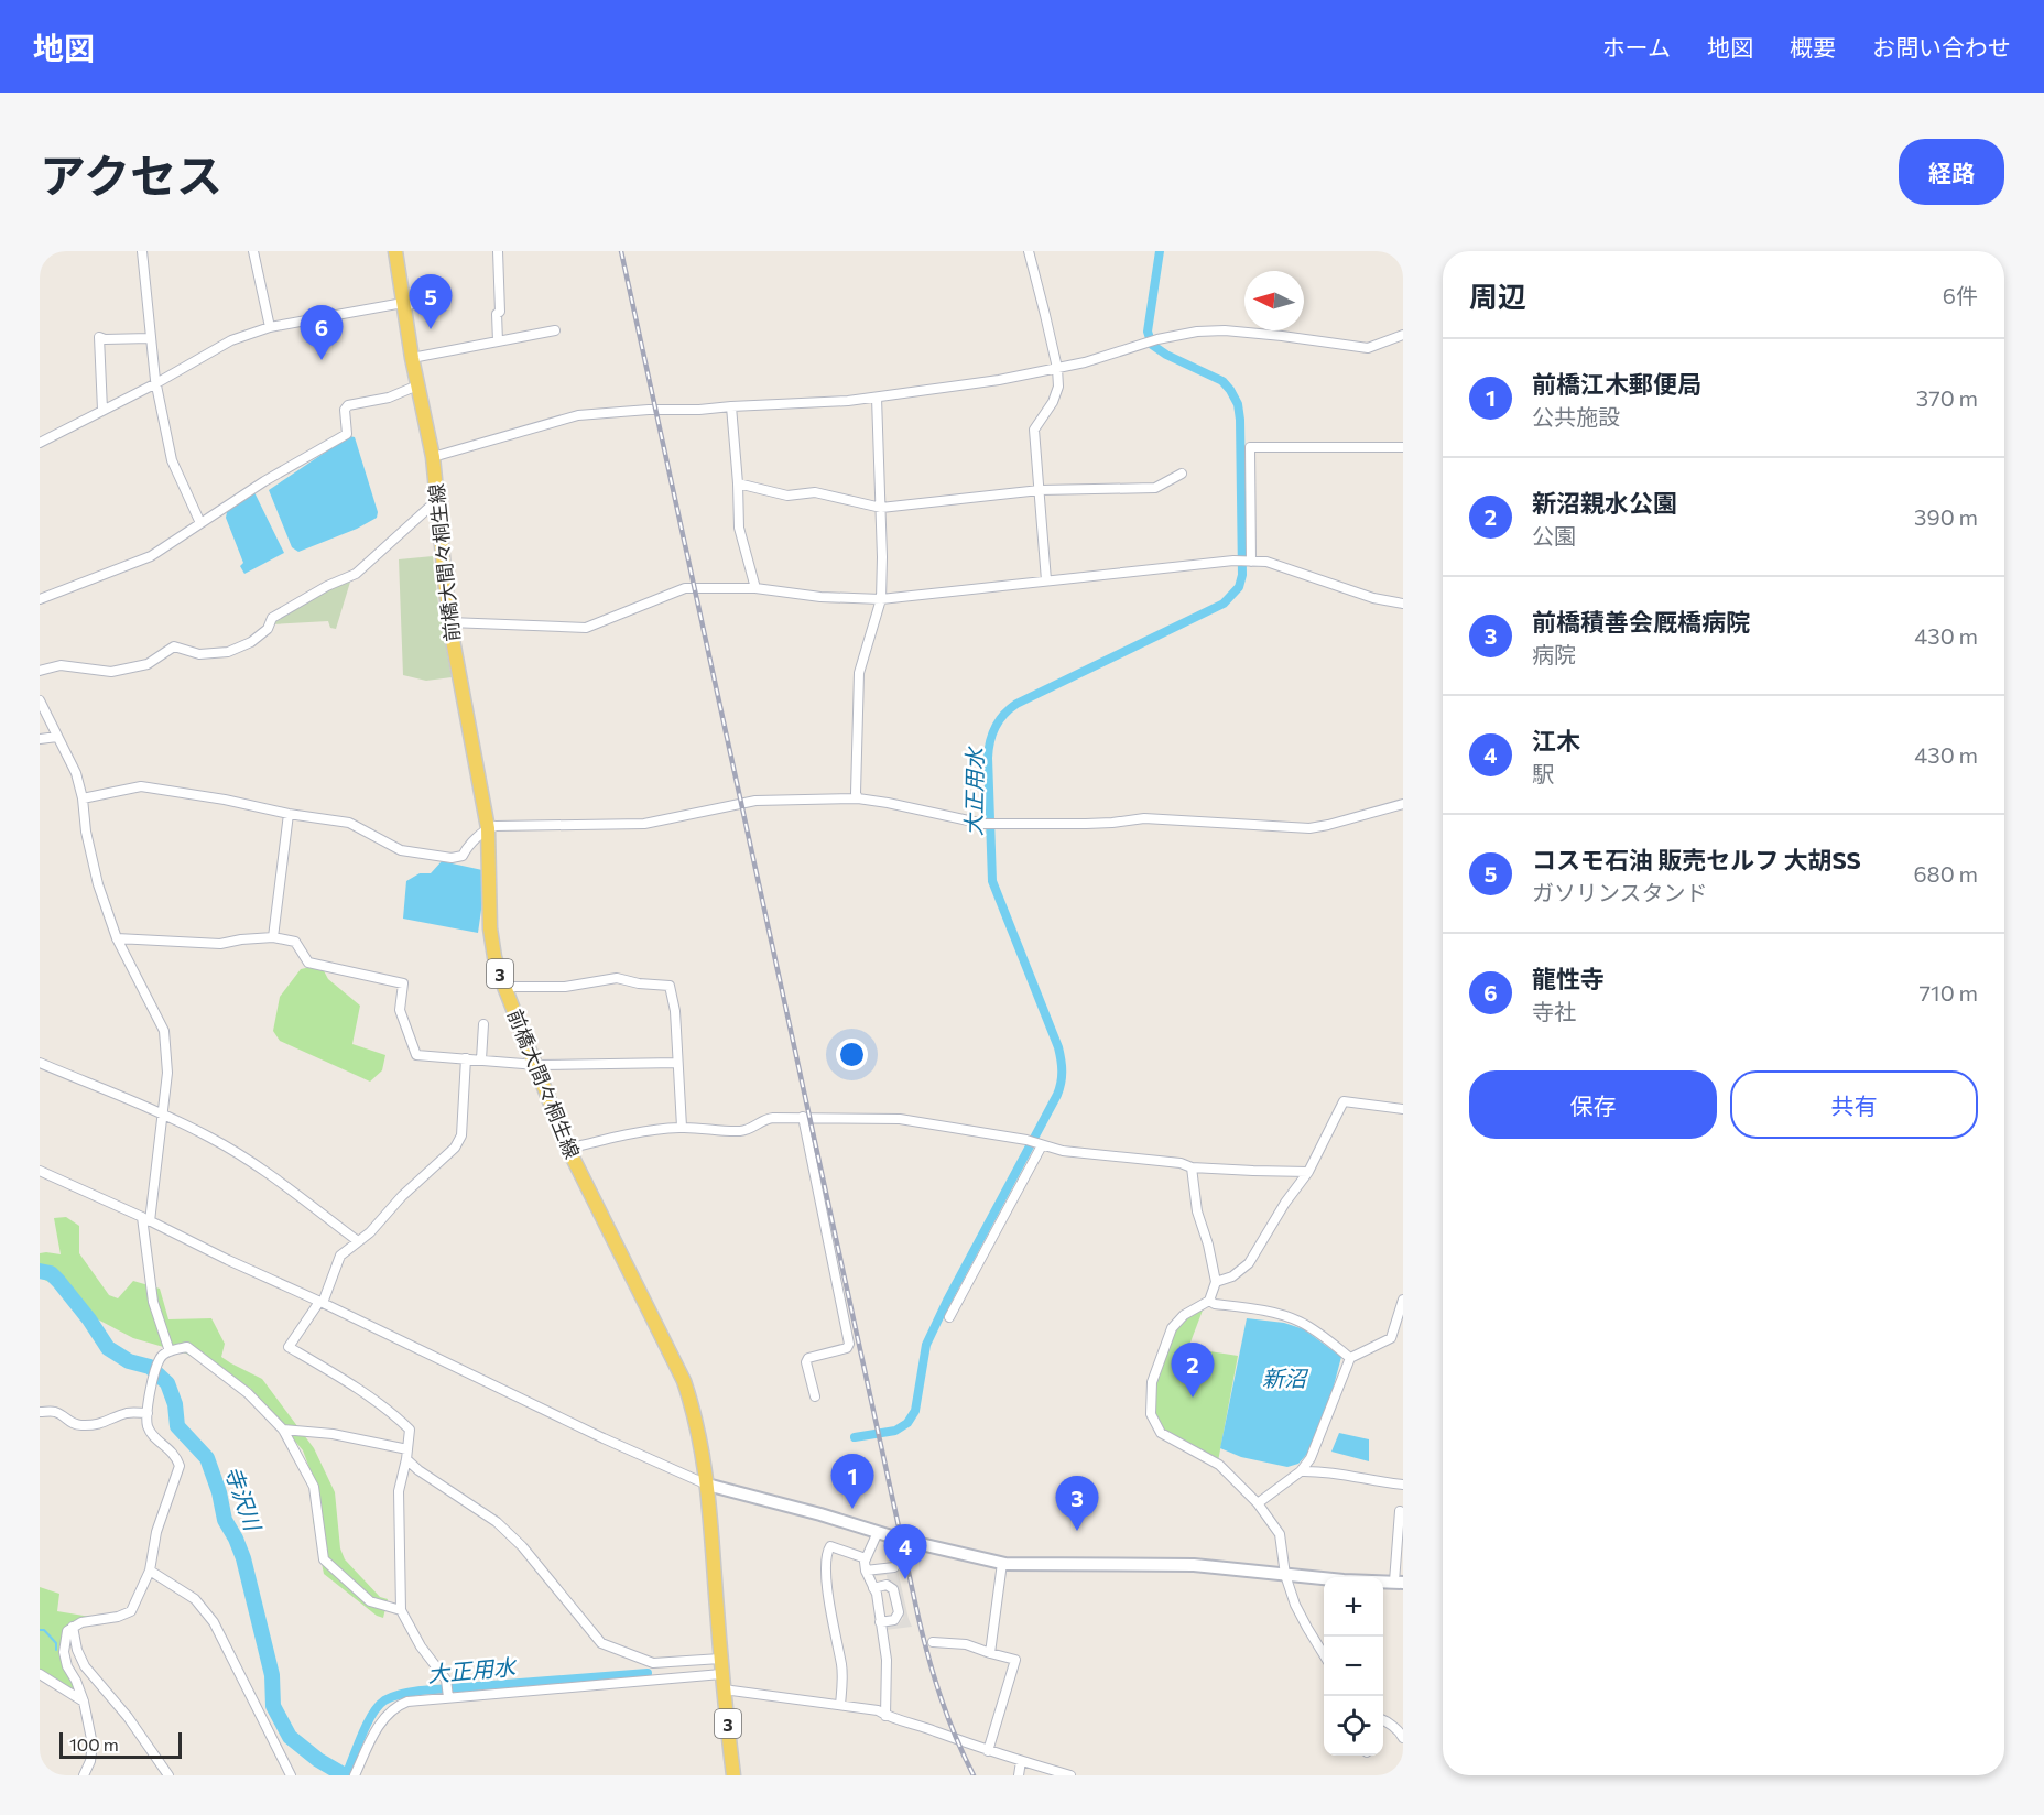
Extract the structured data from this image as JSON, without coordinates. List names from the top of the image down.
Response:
{
  "streets": {
    "main road": ["前橋大間々桐生線", "3"]
  },
  "water": ["大正用水", "新沼", "寺沢川"],
  "scale_bar": "100 m",
  "north": "left",
  "page": {
    "header": "地図",
    "nav": [
      "ホーム",
      "地図",
      "概要",
      "お問い合わせ"
    ],
    "title": "アクセス",
    "buttons": [
      "経路",
      ["保存", "共有"]
    ],
    "heading": ["周辺", "6件"],
    "pins": [
      "5",
      "6",
      "2",
      "1",
      "3",
      "4"
    ],
    "list": [
      {
        "mark": "1",
        "name": "前橋江木郵便局",
        "note": "公共施設",
        "value": "370 m"
      },
      {
        "mark": "2",
        "name": "新沼親水公園",
        "note": "公園",
        "value": "390 m"
      },
      {
        "mark": "3",
        "name": "前橋積善会厩橋病院",
        "note": "病院",
        "value": "430 m"
      },
      {
        "mark": "4",
        "name": "江木",
        "note": "駅",
        "value": "430 m"
      },
      {
        "mark": "5",
        "name": "コスモ石油 販売セルフ 大胡SS",
        "note": "ガソリンスタンド",
        "value": "680 m"
      },
      {
        "mark": "6",
        "name": "龍性寺",
        "note": "寺社",
        "value": "710 m"
      }
    ],
    "map_buttons": ["+", "−"],
    "scale": "100 m"
  }
}
